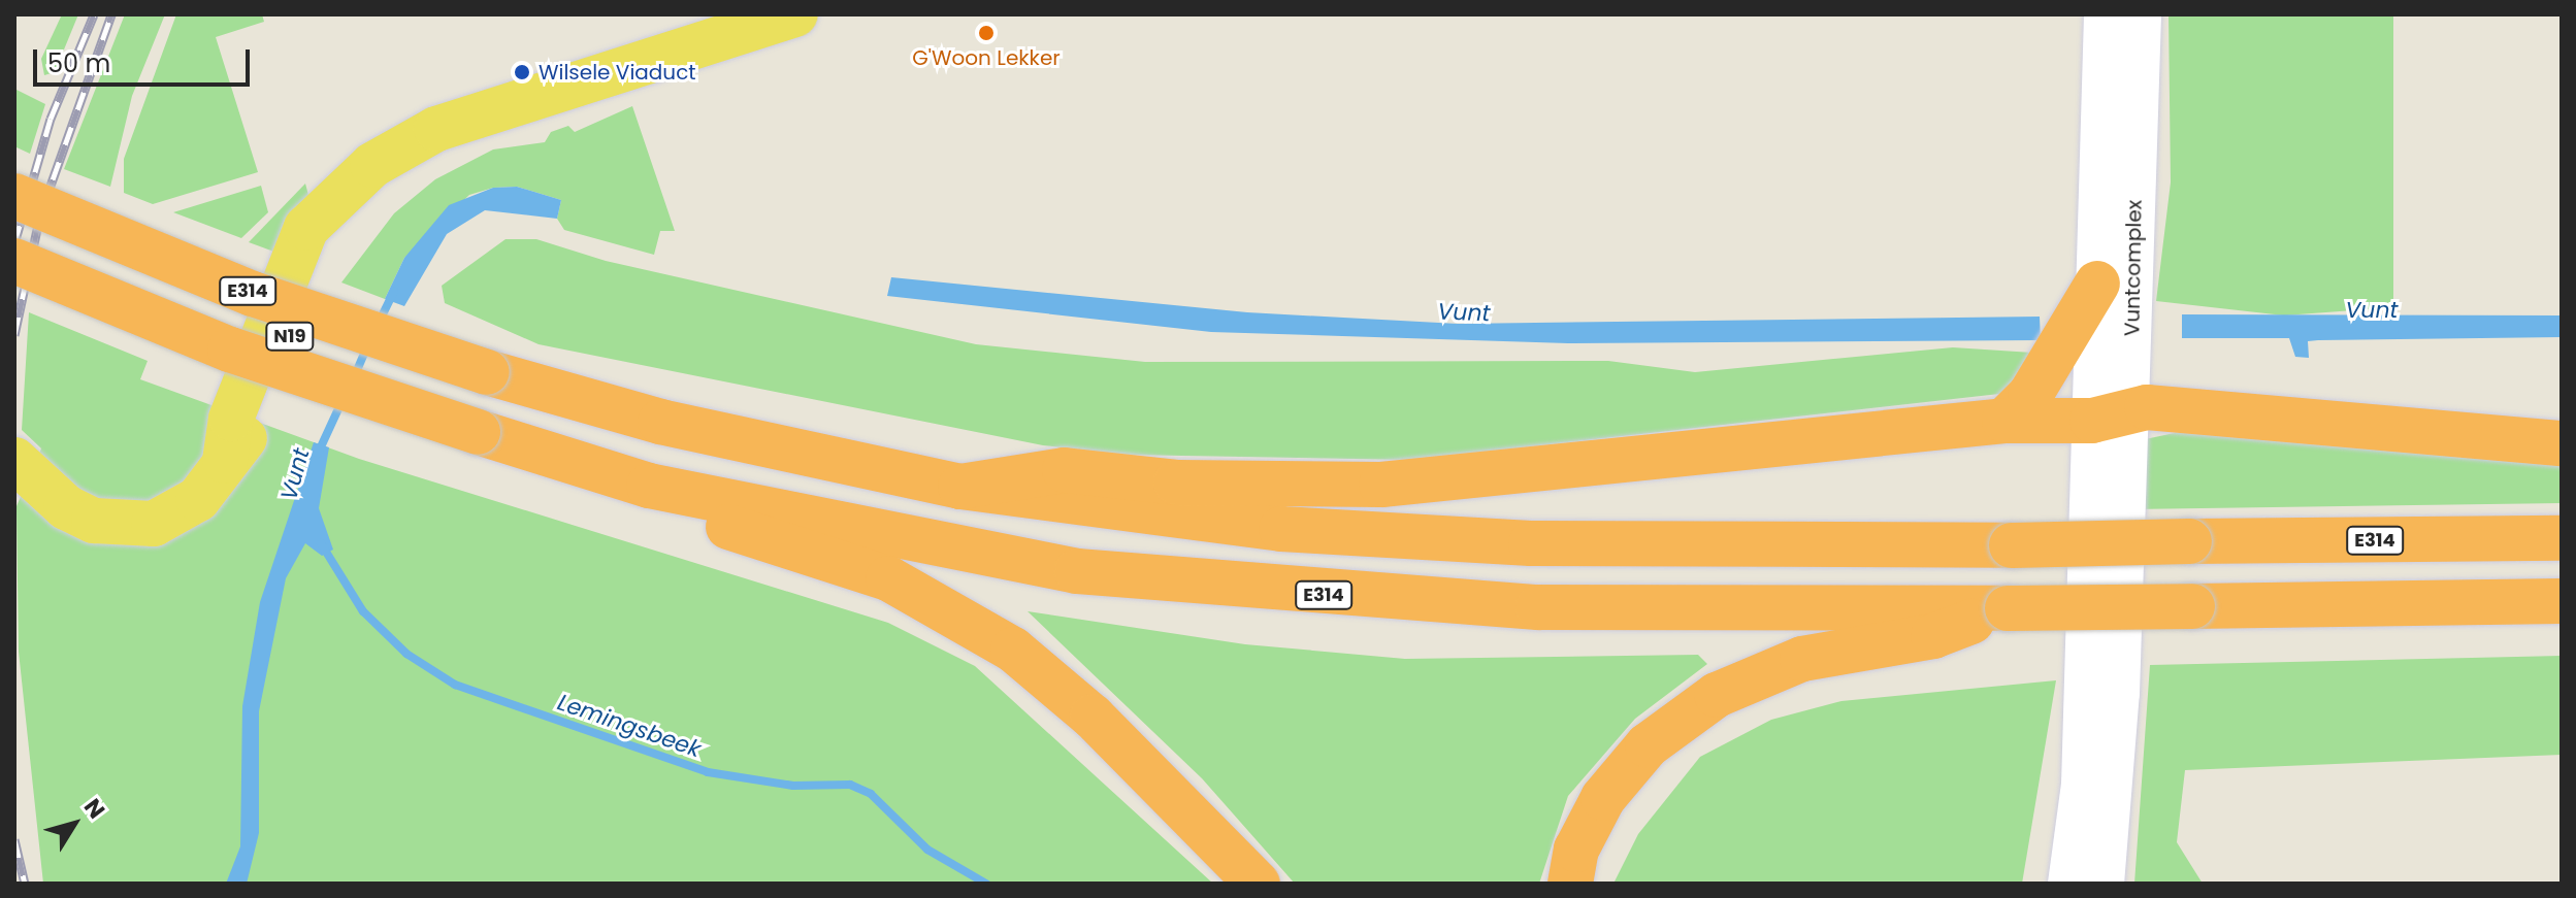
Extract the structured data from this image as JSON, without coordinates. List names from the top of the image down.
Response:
{
  "streets": {
    "highway": ["E314"],
    "main road": ["Vuntcomplex", "N19"]
  },
  "water": ["Vunt", "Lemingsbeek"],
  "places": ["G'Woon Lekker", "Wilsele Viaduct"],
  "scale_bar": "50 m",
  "north": "top right"
}
